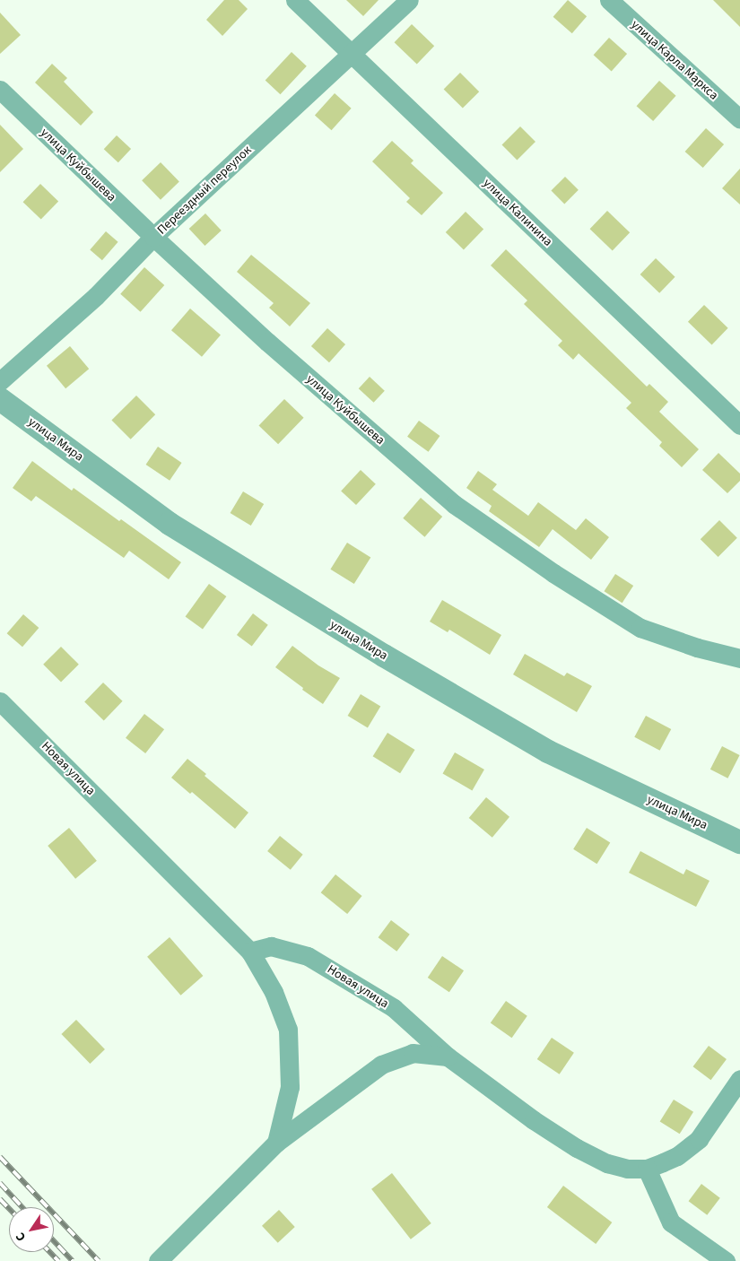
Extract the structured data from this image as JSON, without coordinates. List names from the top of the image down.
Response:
{
  "streets": {
    "street": [
      "улица Карла Маркса",
      "улица Куйбышева",
      "Переездный переулок",
      "улица Калинина",
      "улица Мира",
      "Новая улица"
    ]
  },
  "crossings": [
    ["улица Куйбышева", "Переездный переулок"],
    ["Переездный переулок", "улица Калинина"]
  ],
  "north": "bottom left"
}
